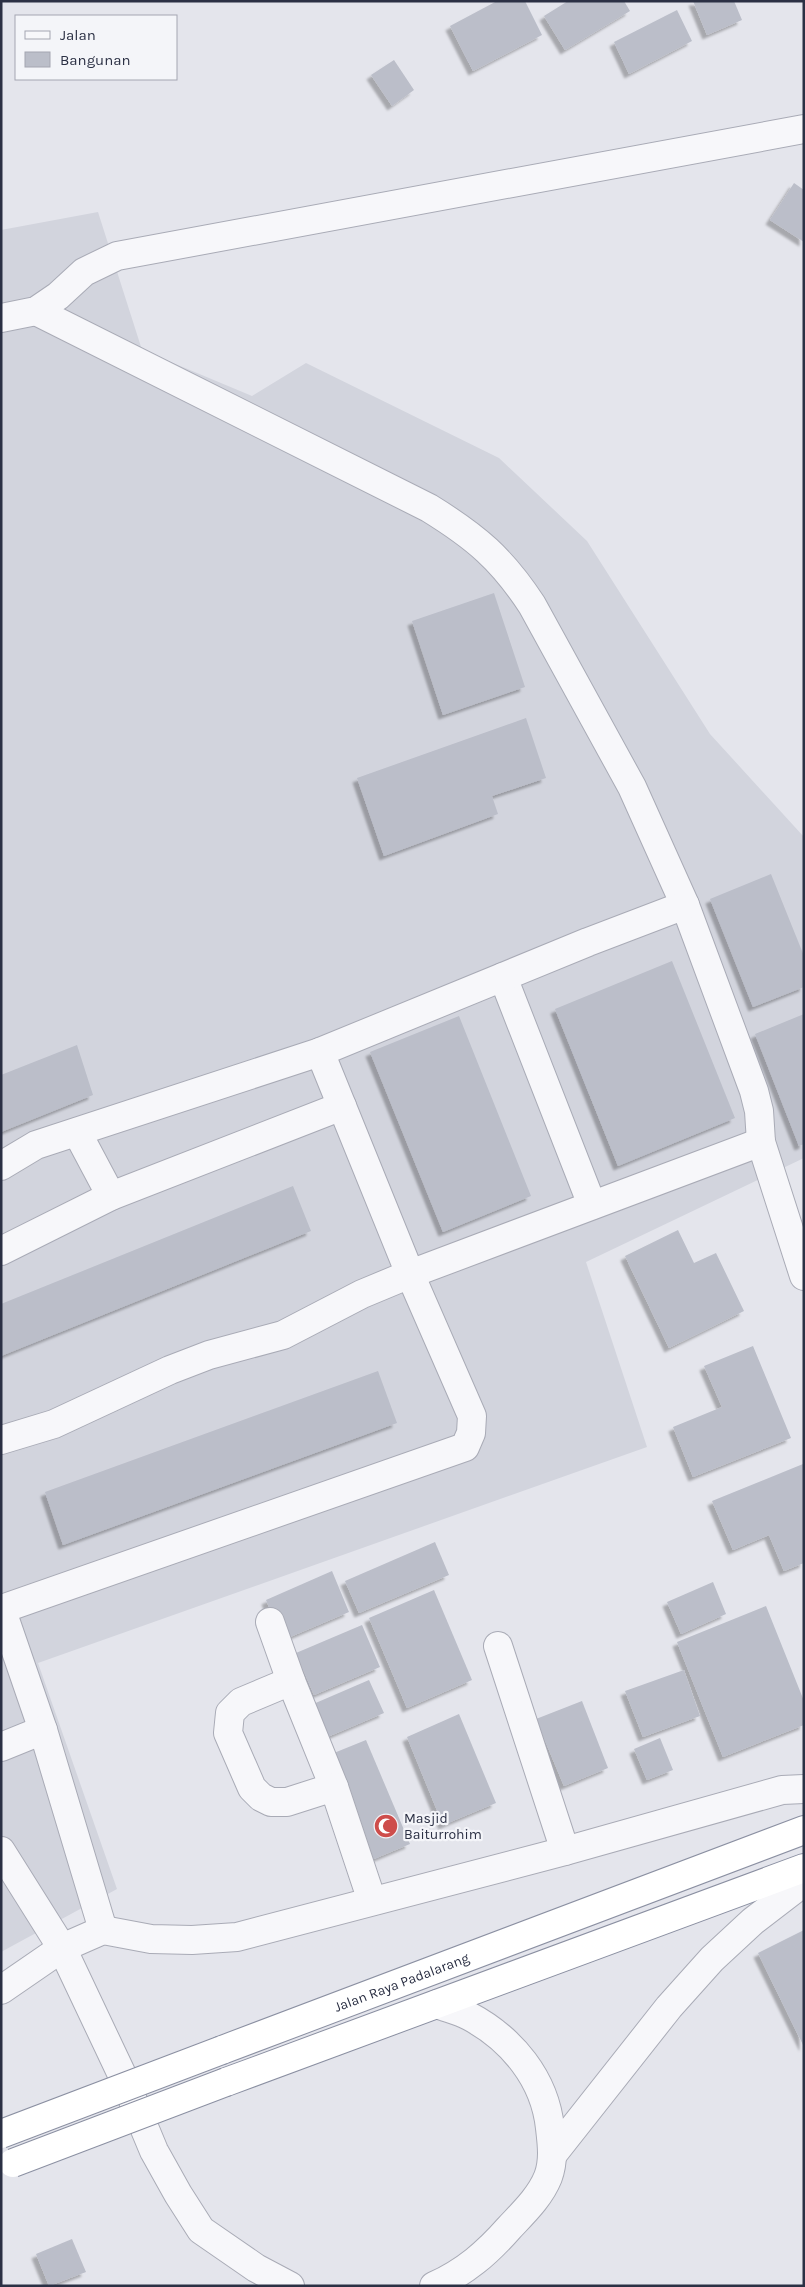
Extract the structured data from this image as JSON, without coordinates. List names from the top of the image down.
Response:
{
  "streets": {
    "highway": ["Jalan Raya Padalarang"]
  },
  "places": {
    "mosque": ["Masjid Baiturrohim"]
  },
  "legend": ["Jalan", "Bangunan"]
}
